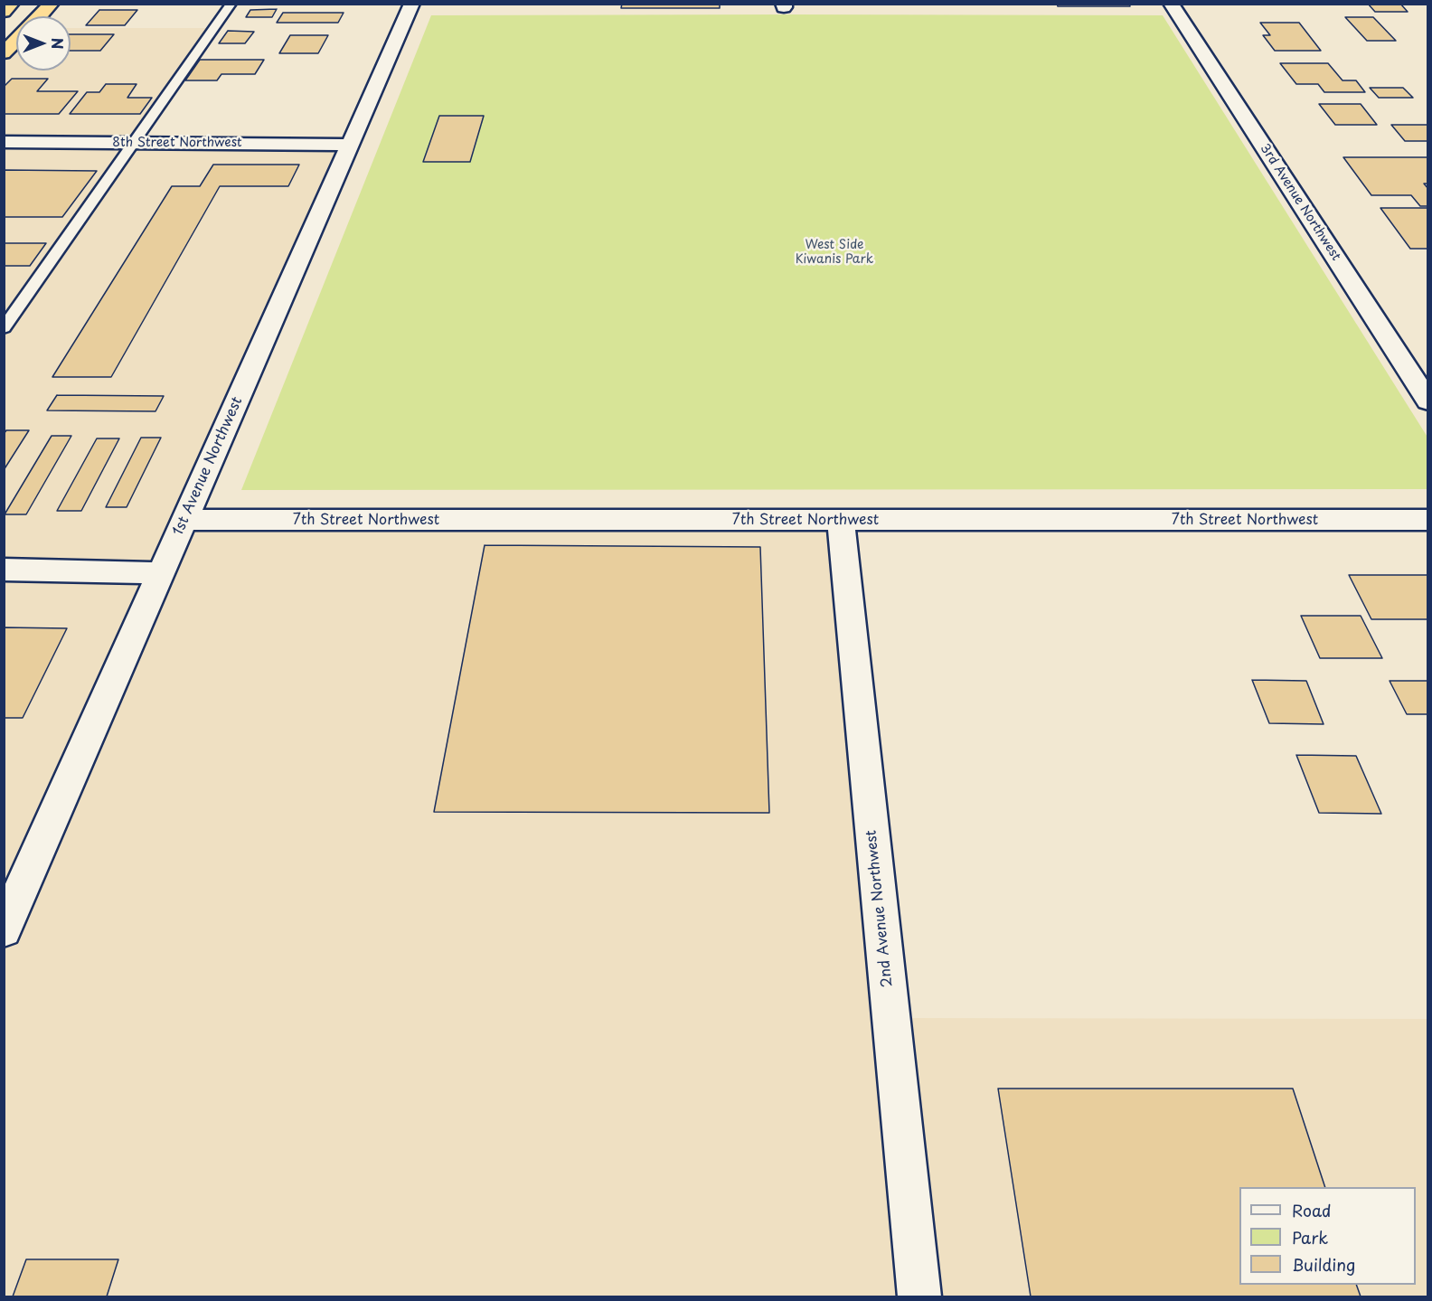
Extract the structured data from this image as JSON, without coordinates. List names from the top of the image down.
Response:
{
  "streets": {
    "street": [
      "8th Street Northwest",
      "3rd Avenue Northwest",
      "1st Avenue Northwest",
      "7th Street Northwest",
      "2nd Avenue Northwest"
    ]
  },
  "crossings": [
    ["8th Street Northwest", "1st Avenue Northwest"],
    ["1st Avenue Northwest", "7th Street Northwest"],
    ["7th Street Northwest", "2nd Avenue Northwest"]
  ],
  "parks": ["West Side Kiwanis Park"],
  "legend": ["Road", "Park", "Building"],
  "north": "right"
}
